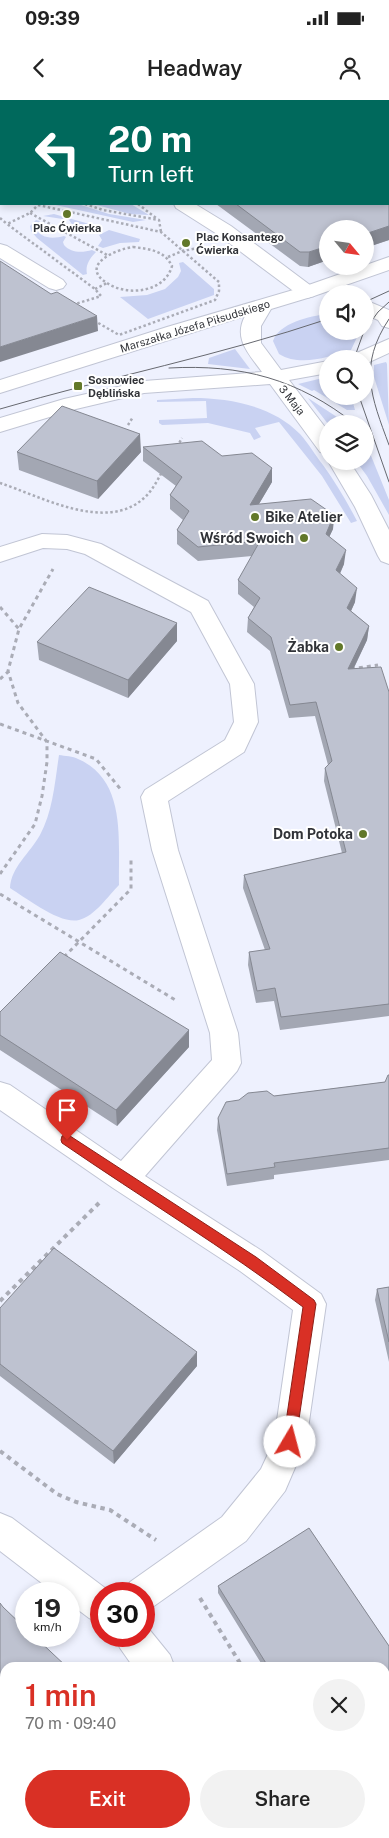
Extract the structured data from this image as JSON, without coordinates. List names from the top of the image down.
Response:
{
  "streets": {
    "street": ["Marszałka Józefa Piłsudskiego", "3 Maja"]
  },
  "crossings": [
    ["Marszałka Józefa Piłsudskiego", "3 Maja"]
  ],
  "places": {
    "other": [
      "Plac Ćwierka",
      "Plac Konsantego Ćwierka",
      "Bike Atelier",
      "Wśród Swoich",
      "Żabka",
      "Dom Potoka"
    ],
    "transit": ["Sosnowiec Dęblińska"]
  },
  "north": "bottom right",
  "page": {
    "status": "09:39",
    "header": "Headway",
    "turn": ["20 m", "Turn left"],
    "speed": "19 km/h",
    "limit": "30",
    "heading": ["1 min", "70 m · 09:40"],
    "buttons": ["Exit", "Share"]
  }
}
